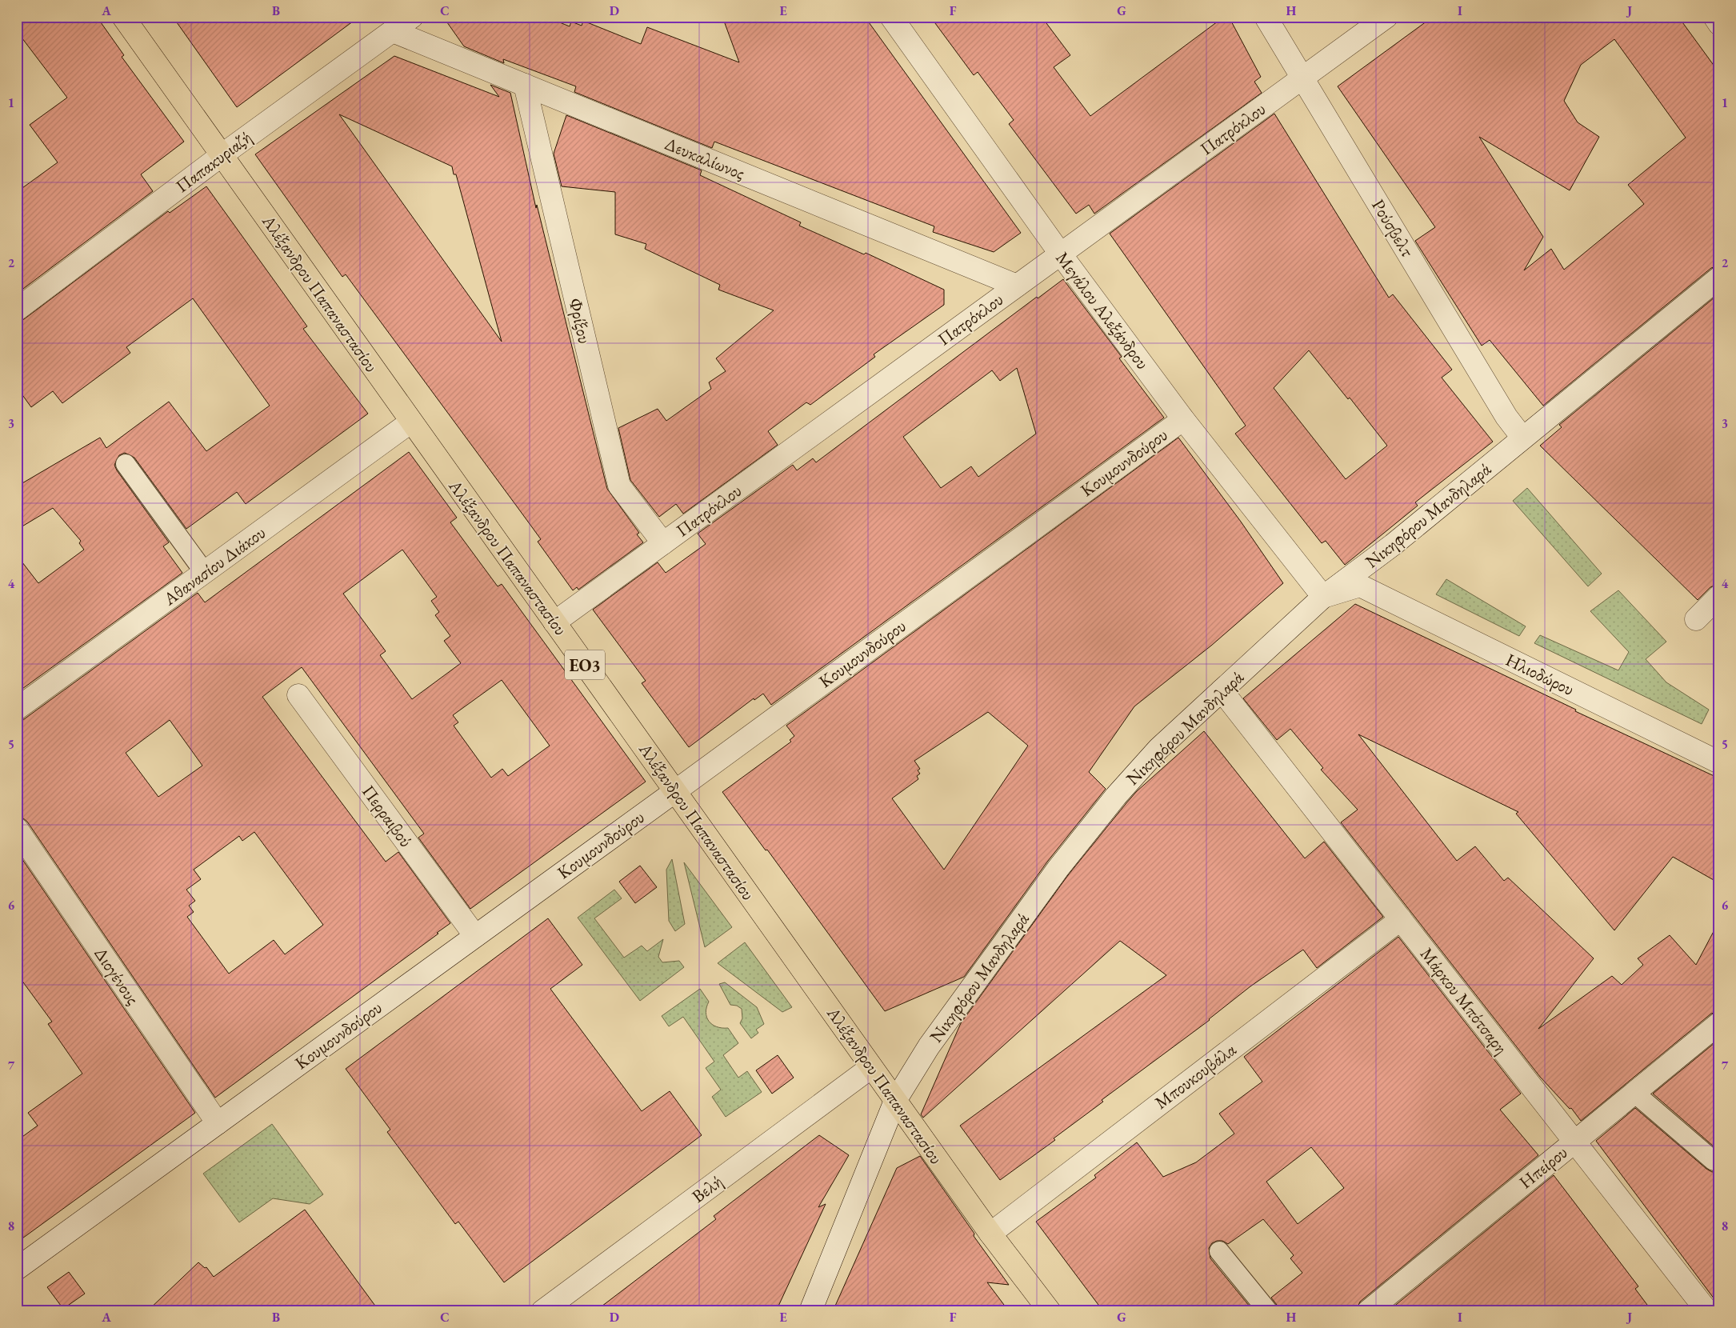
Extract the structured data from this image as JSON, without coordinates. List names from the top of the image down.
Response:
{
  "streets": {
    "main road": ["Αλέξανδρου Παπαναστασίου", "ΕΟ3"],
    "street": [
      "Πατρόκλου",
      "Δευκαλίωνος",
      "Παπακυριαζή",
      "Ρούσβελτ",
      "Μεγάλου Αλεξάνδρου",
      "Φρίξου",
      "Κουμουνδούρου",
      "Νικηφόρου Μανδηλαρά",
      "Αθανασίου Διάκου",
      "Ηλιοδώρου",
      "Περραιβού",
      "Διογένους",
      "Μάρκου Μπότσαρη",
      "Μπουκουβάλα",
      "Ηπείρου",
      "Βελή"
    ]
  },
  "crossings": [
    ["Πατρόκλου", "Δευκαλίωνος"],
    ["Πατρόκλου", "Ρούσβελτ"],
    ["Πατρόκλου", "Αλέξανδρου Παπαναστασίου"],
    ["Πατρόκλου", "Μεγάλου Αλεξάνδρου"],
    ["Πατρόκλου", "Φρίξου"],
    ["Δευκαλίωνος", "Παπακυριαζή"],
    ["Δευκαλίωνος", "Φρίξου"],
    ["Παπακυριαζή", "Αλέξανδρου Παπαναστασίου"],
    ["Ρούσβελτ", "Νικηφόρου Μανδηλαρά"],
    ["Αλέξανδρου Παπαναστασίου", "Κουμουνδούρου"],
    ["Αλέξανδρου Παπαναστασίου", "Νικηφόρου Μανδηλαρά"],
    ["Αλέξανδρου Παπαναστασίου", "Αθανασίου Διάκου"],
    ["Αλέξανδρου Παπαναστασίου", "Μπουκουβάλα"],
    ["Αλέξανδρου Παπαναστασίου", "Βελή"],
    ["Μεγάλου Αλεξάνδρου", "Κουμουνδούρου"],
    ["Μεγάλου Αλεξάνδρου", "Νικηφόρου Μανδηλαρά"],
    ["Κουμουνδούρου", "Περραιβού"],
    ["Κουμουνδούρου", "Διογένους"],
    ["Νικηφόρου Μανδηλαρά", "Ηλιοδώρου"],
    ["Νικηφόρου Μανδηλαρά", "Μάρκου Μπότσαρη"],
    ["Μάρκου Μπότσαρη", "Μπουκουβάλα"],
    ["Μάρκου Μπότσαρη", "Ηπείρου"]
  ],
  "grid": {
    "columns": [
      "A",
      "B",
      "C",
      "D",
      "E",
      "F",
      "G",
      "H",
      "I",
      "J"
    ],
    "rows": [
      "1",
      "2",
      "3",
      "4",
      "5",
      "6",
      "7",
      "8"
    ]
  }
}
